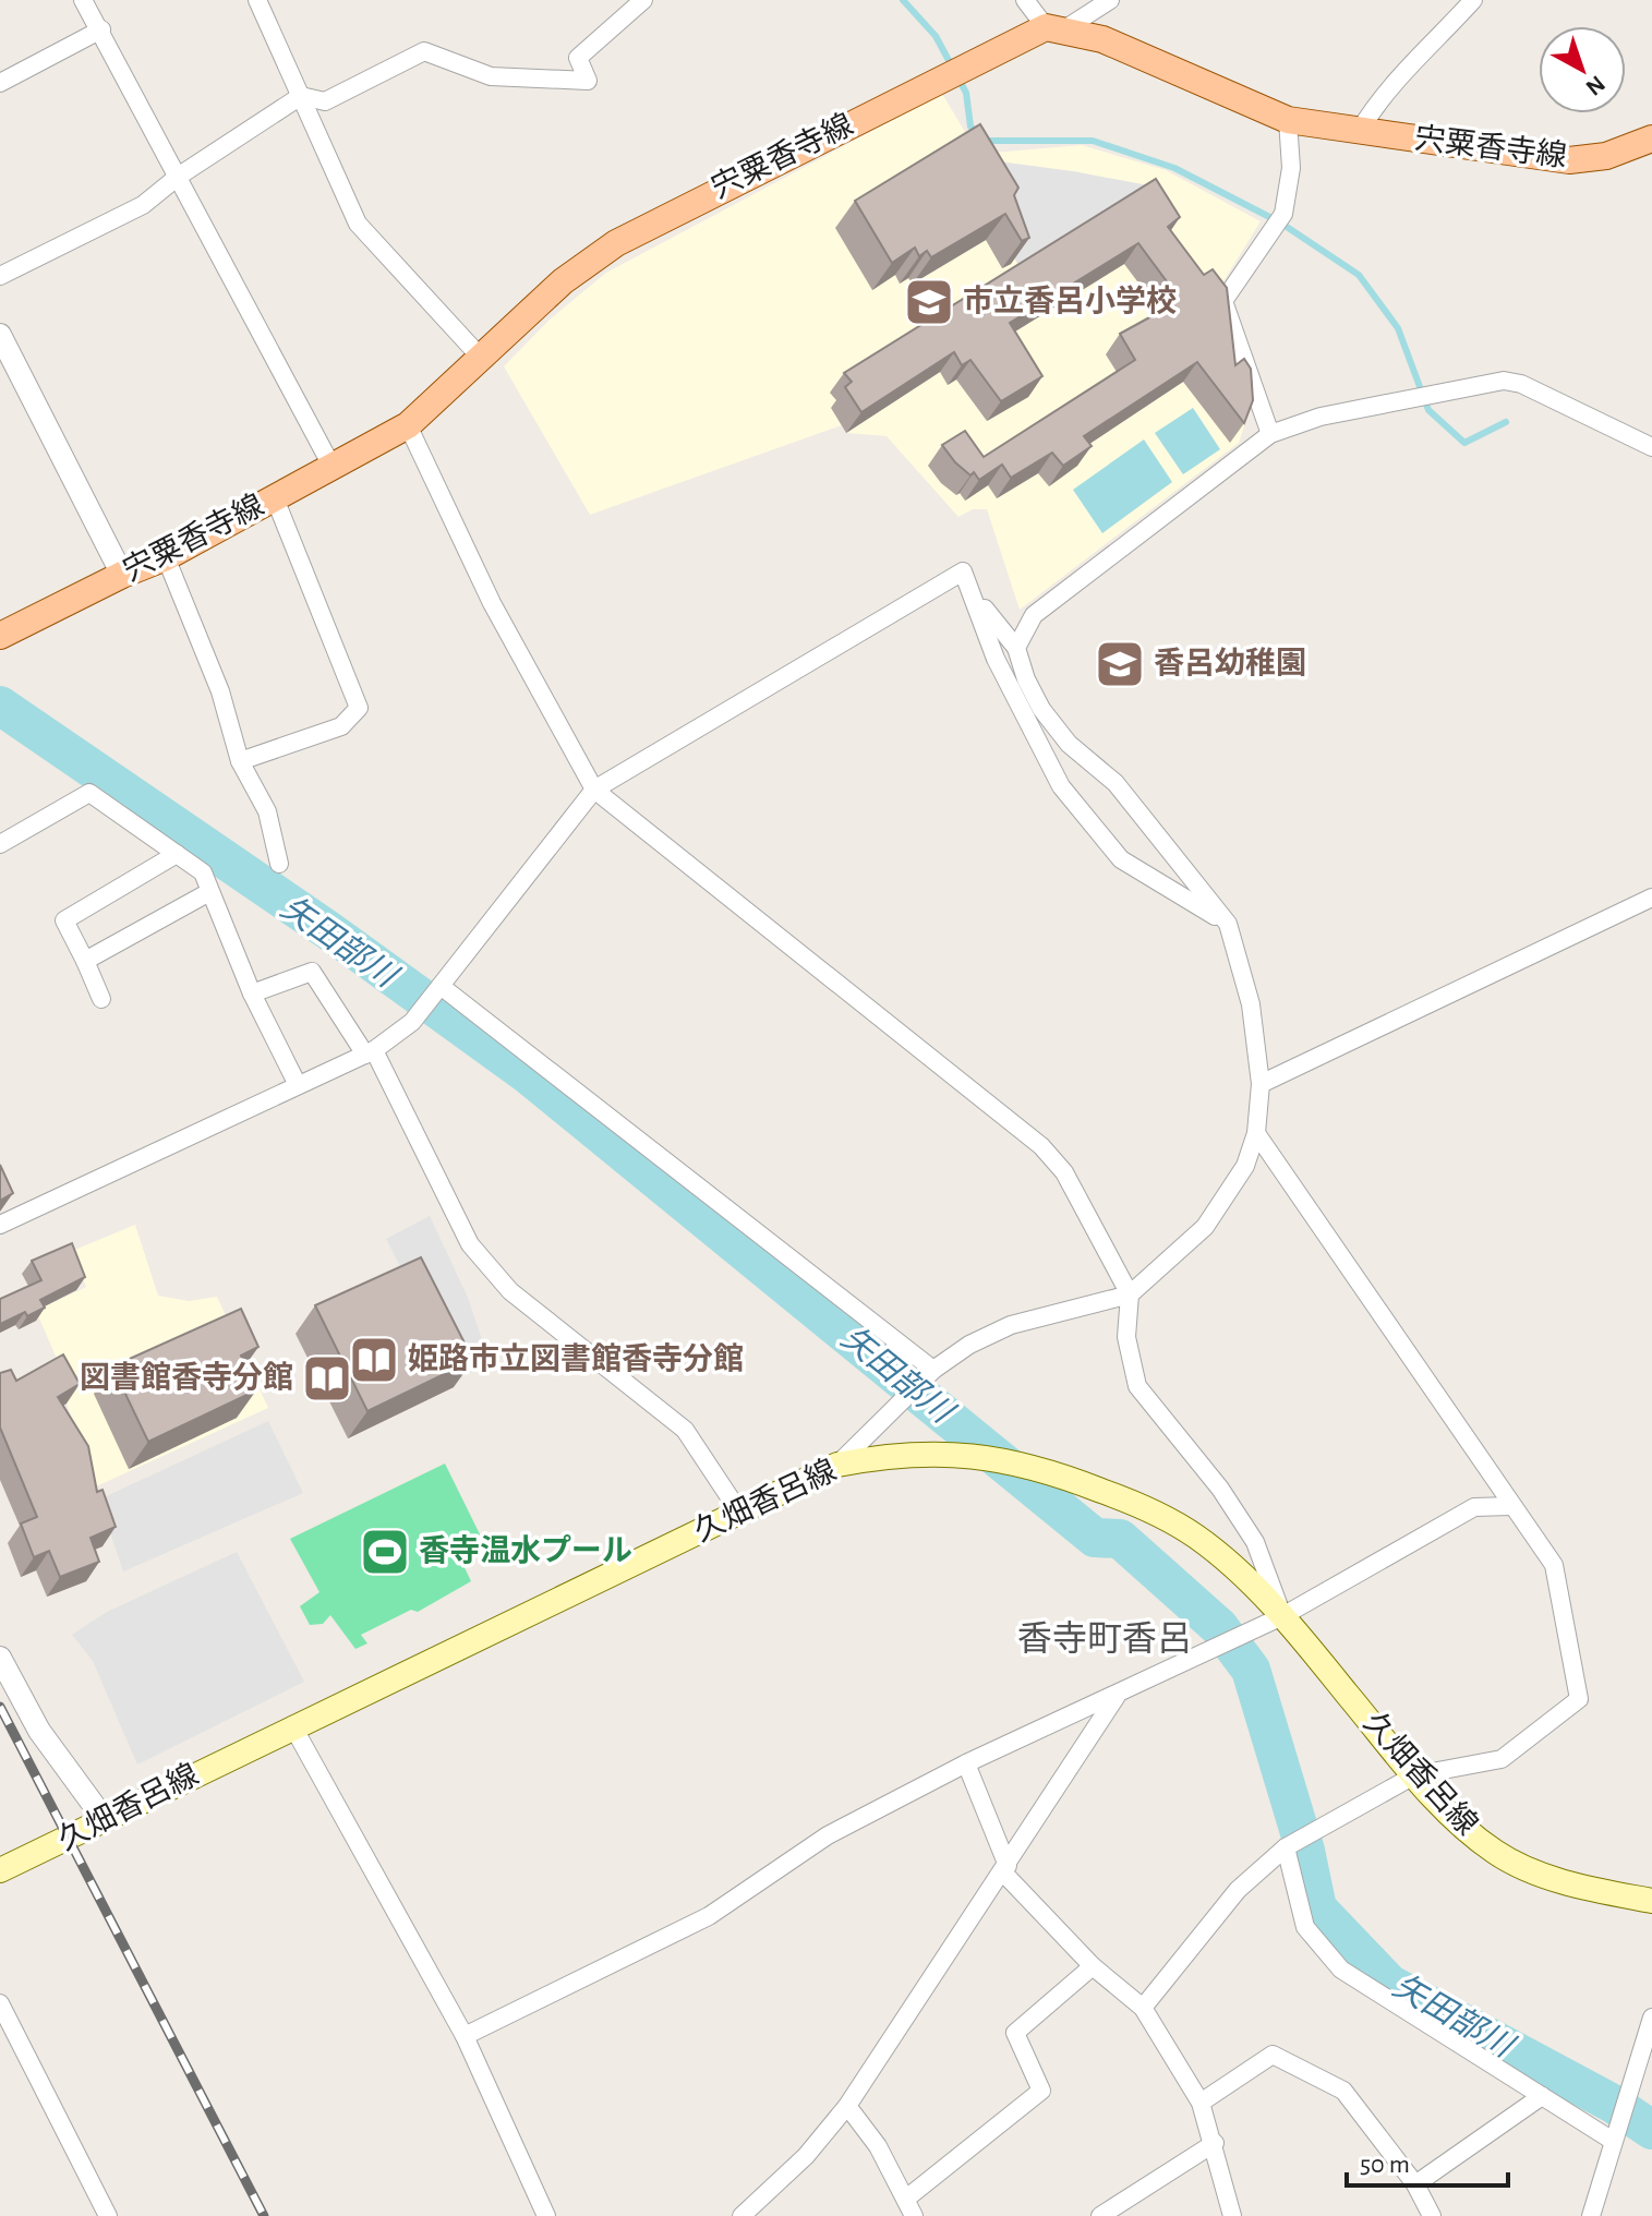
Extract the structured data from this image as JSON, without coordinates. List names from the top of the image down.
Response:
{
  "streets": {
    "main road": ["宍粟香寺線", "久畑香呂線"]
  },
  "districts": ["香寺町香呂"],
  "water": ["矢田部川"],
  "places": {
    "school or university": ["市立香呂小学校", "香呂幼稚園"],
    "library": ["姫路市立図書館香寺分館", "図書館香寺分館"],
    "sports": ["香寺温水プール"]
  },
  "scale_bar": "50 m",
  "north": "bottom right"
}
